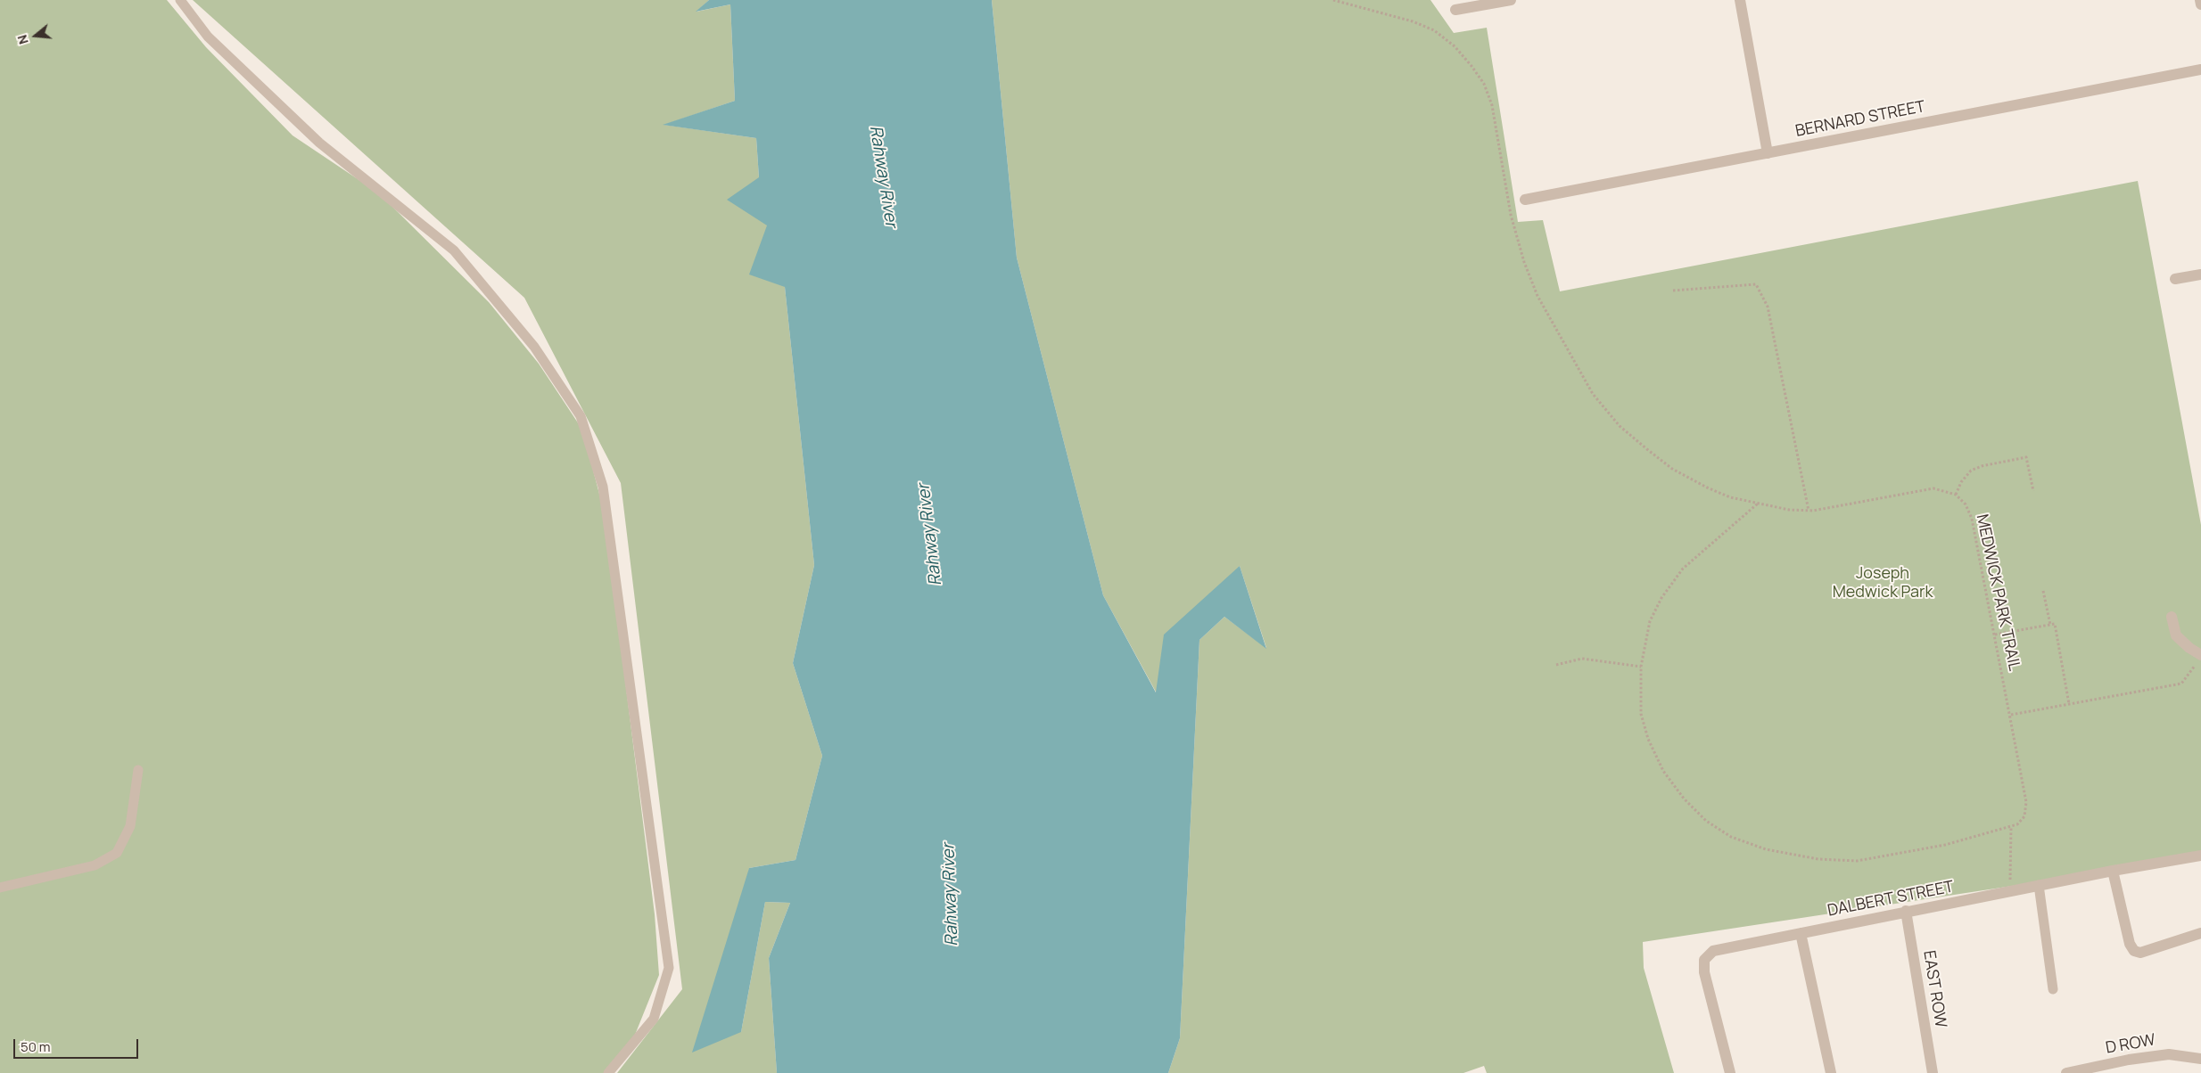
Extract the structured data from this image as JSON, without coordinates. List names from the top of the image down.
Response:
{
  "streets": {
    "street": [
      "BERNARD STREET",
      "DALBERT STREET",
      "EAST ROW",
      "D ROW"
    ],
    "path": ["MEDWICK PARK TRAIL"]
  },
  "crossings": [
    ["DALBERT STREET", "EAST ROW"]
  ],
  "water": ["Rahway River"],
  "parks": ["Joseph Medwick Park"],
  "scale_bar": "50 m",
  "north": "left"
}
